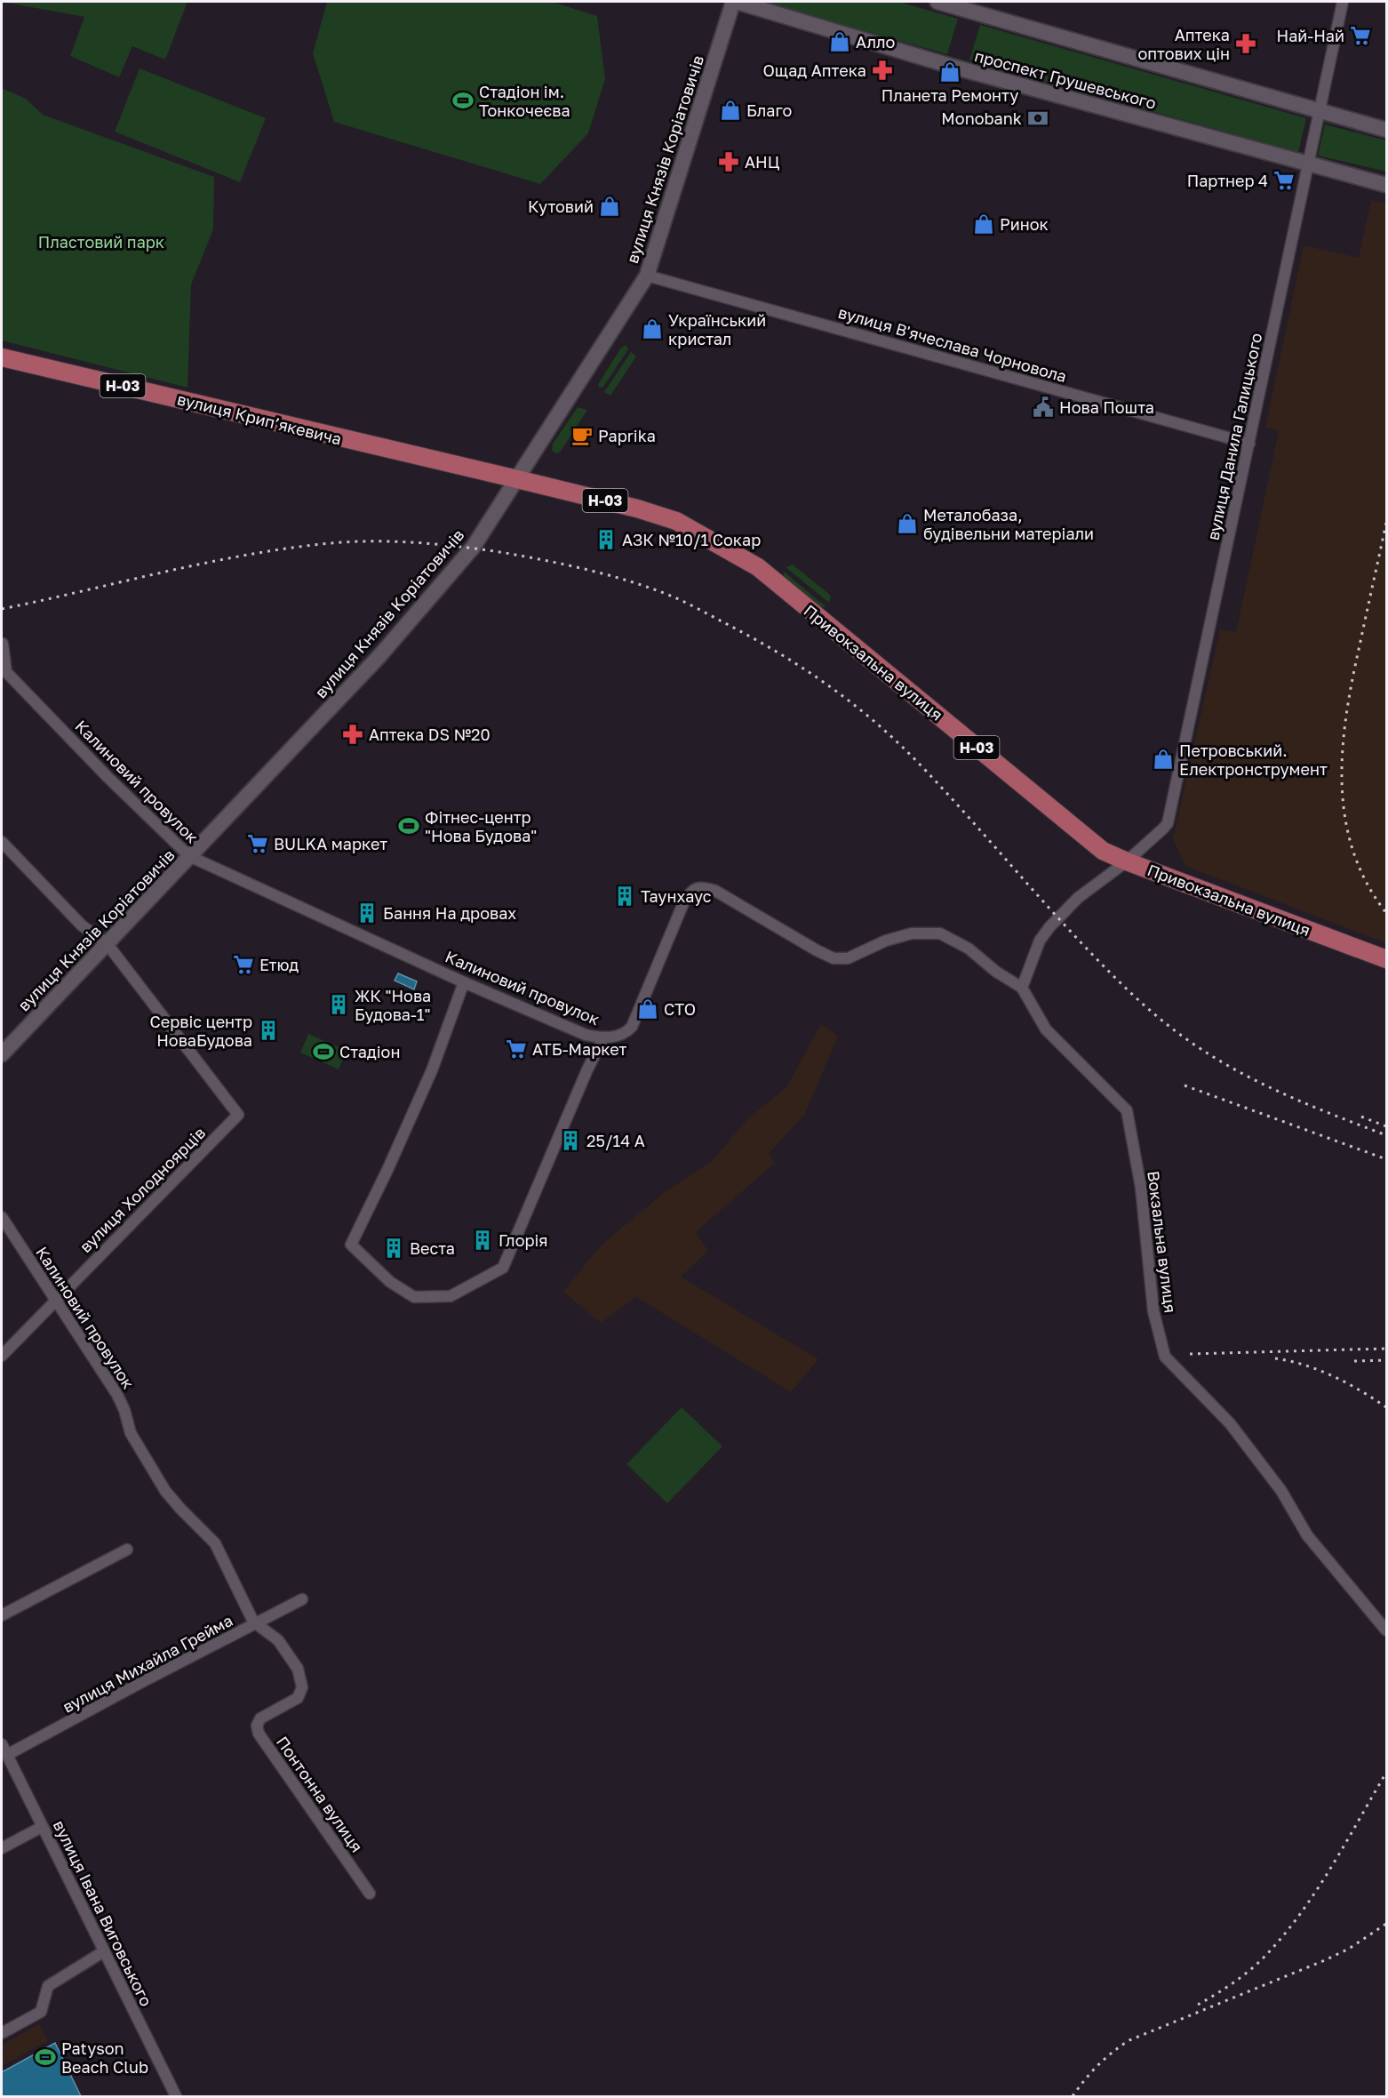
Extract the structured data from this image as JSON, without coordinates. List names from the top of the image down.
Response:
{
  "streets": {
    "main road": [
      "проспект Грушевського",
      "вулиця Князів Коріатовичів",
      "Н-03",
      "вулиця Крипʼякевича",
      "Привокзальна вулиця"
    ],
    "street": [
      "вулиця В'ячеслава Чорновола",
      "вулиця Данила Галицького",
      "Калиновий провулок",
      "вулиця Холодноярців",
      "Вокзальна вулиця",
      "вулиця Михайла Грейма",
      "Понтонна вулиця",
      "вулиця Івана Виговського"
    ]
  },
  "crossings": [
    ["проспект Грушевського", "вулиця Князів Коріатовичів"],
    ["проспект Грушевського", "вулиця Данила Галицького"],
    ["вулиця Князів Коріатовичів", "вулиця В'ячеслава Чорновола"],
    ["вулиця Князів Коріатовичів", "вулиця Крипʼякевича"],
    ["вулиця Князів Коріатовичів", "Привокзальна вулиця"],
    ["вулиця Князів Коріатовичів", "Калиновий провулок"],
    ["вулиця Князів Коріатовичів", "вулиця Холодноярців"],
    ["вулиця В'ячеслава Чорновола", "вулиця Данила Галицького"],
    ["вулиця Крипʼякевича", "Привокзальна вулиця"],
    ["вулиця Данила Галицького", "Привокзальна вулиця"],
    ["Калиновий провулок", "вулиця Холодноярців"],
    ["Калиновий провулок", "Вокзальна вулиця"],
    ["Калиновий провулок", "вулиця Михайла Грейма"],
    ["Калиновий провулок", "Понтонна вулиця"],
    ["вулиця Михайла Грейма", "Понтонна вулиця"],
    ["вулиця Михайла Грейма", "вулиця Івана Виговського"]
  ],
  "parks": ["Пластовий парк"],
  "places": {
    "supermarket": [
      "Най-Най",
      "Партнер 4",
      "BULKA маркет",
      "Етюд",
      "АТБ-Маркет"
    ],
    "shop": [
      "Алло",
      "Планета Ремонту",
      "Благо",
      "Кутовий",
      "Ринок",
      "Український кристал",
      "Металобаза, будівельни матеріали",
      "Петровський. Електронструмент",
      "СТО"
    ],
    "pharmacy": [
      "Аптека оптових цін",
      "Ощад Аптека",
      "АНЦ",
      "Аптека DS №20"
    ],
    "sports": [
      "Стадіон ім. Тонкочеєва",
      "Фітнес-центр \"Нова Будова\"",
      "Стадіон",
      "Patyson Beach Club"
    ],
    "bank": ["Monobank"],
    "public building": ["Нова Пошта"],
    "cafe": ["Paprika"],
    "building": [
      "АЗК №10/1 Сокар",
      "Таунхаус",
      "Бання На дровах",
      "ЖК \"Нова Будова-1\"",
      "Сервіс центр НоваБудова",
      "25/14 А",
      "Глорія",
      "Веста"
    ]
  }
}
